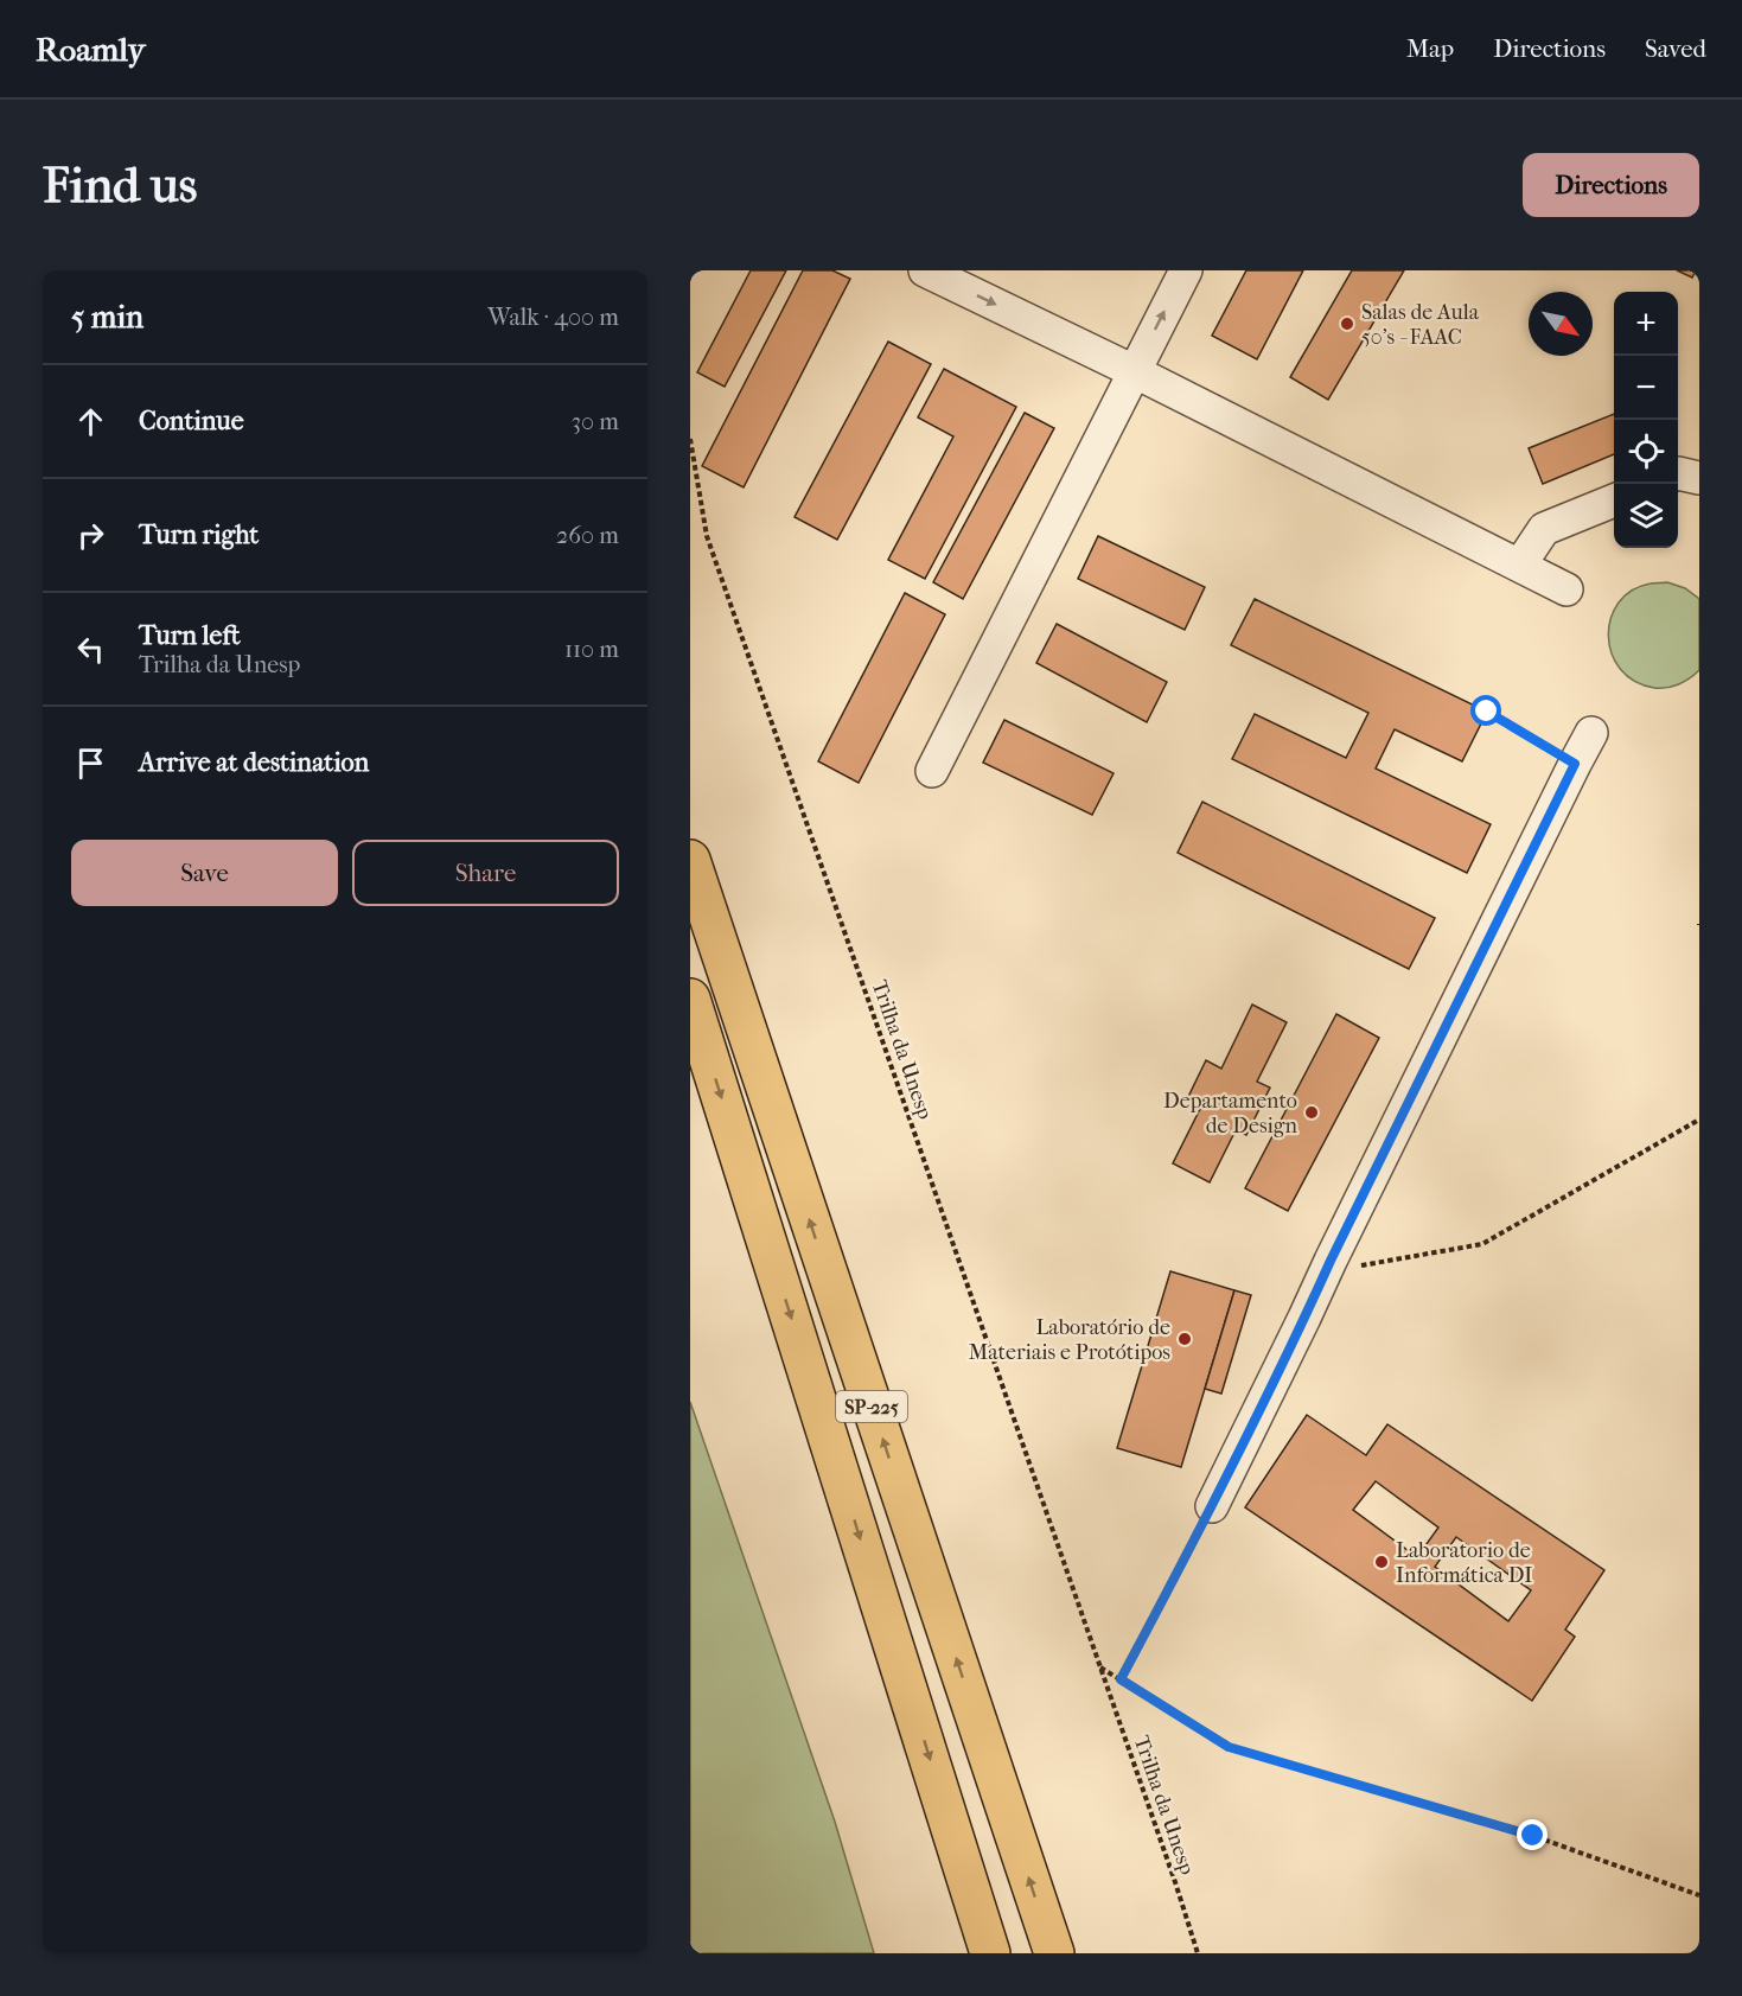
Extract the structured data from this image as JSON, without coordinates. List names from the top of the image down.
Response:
{
  "streets": {
    "highway": ["SP-225"],
    "path": ["Trilha da Unesp"]
  },
  "places": [
    "Salas de Aula 50's - FAAC",
    "Departamento de Design",
    "Laboratório de Materiais e Protótipos",
    "Laboratorio de Informática DI"
  ],
  "north": "bottom right",
  "page": {
    "header": "Roamly",
    "nav": ["Map", "Directions", "Saved"],
    "buttons": [
      "Directions",
      ["Save", "Share"]
    ],
    "title": "Find us",
    "heading": ["5 min", "Walk · 400 m"],
    "map_buttons": ["+", "−"],
    "list": [
      ["Continue", "30 m"],
      ["Turn right", "260 m"],
      ["Turn left", "Trilha da Unesp", "110 m"],
      "Arrive at destination"
    ]
  }
}
